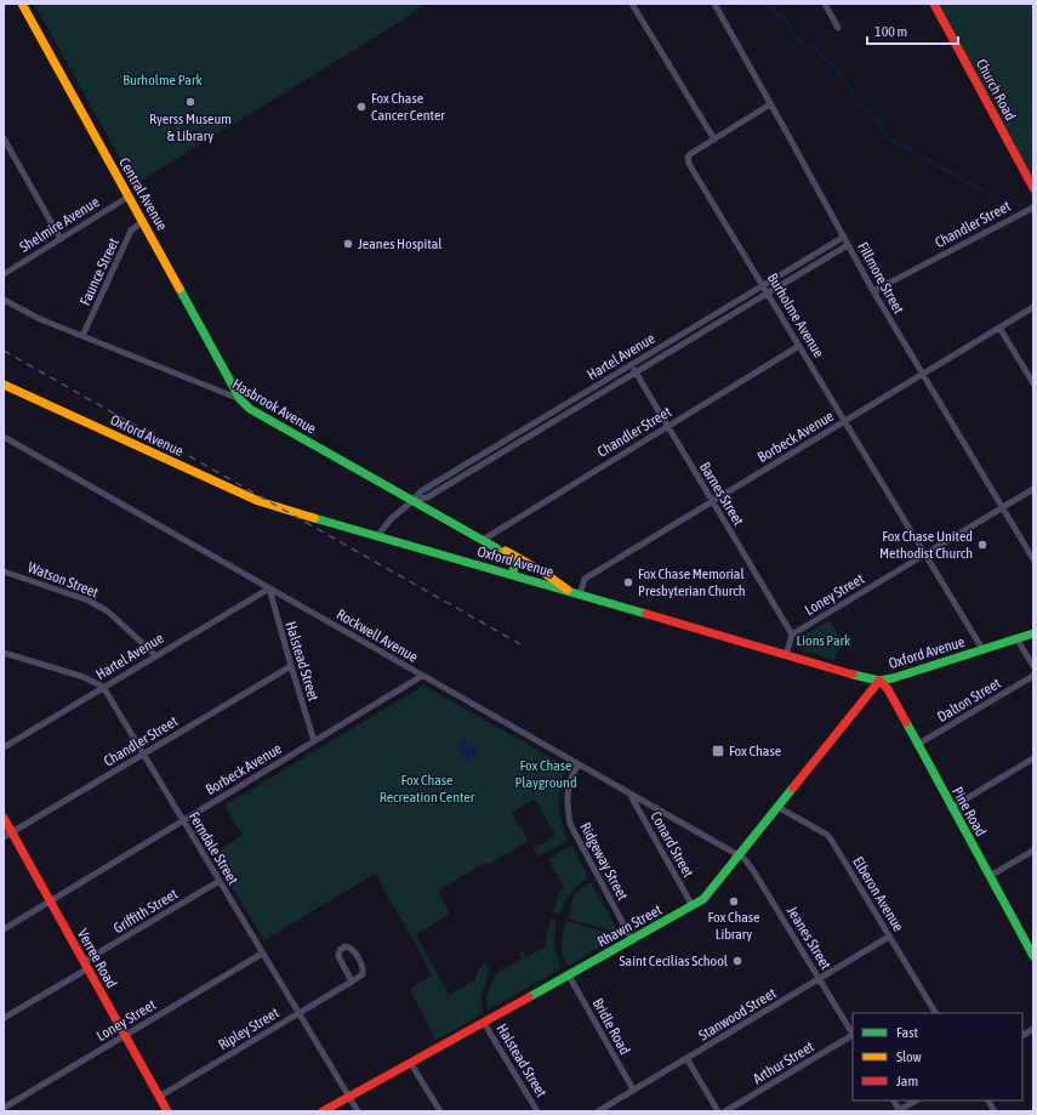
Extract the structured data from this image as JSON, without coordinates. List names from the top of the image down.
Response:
{
  "streets": {
    "main road": [
      "Church Road",
      "Central Avenue",
      "Hasbrook Avenue",
      "Oxford Avenue",
      "Pine Road",
      "Rhawn Street",
      "Verree Road"
    ],
    "street": [
      "Shelmire Avenue",
      "Chandler Street",
      "Faunce Street",
      "Fillmore Street",
      "Burholme Avenue",
      "Hartel Avenue",
      "Borbeck Avenue",
      "Barnes Street",
      "Watson Street",
      "Loney Street",
      "Rockwell Avenue",
      "Halstead Street",
      "Dalton Street",
      "Conard Street",
      "Ferndale Street",
      "Ridgeway Street",
      "Elberon Avenue",
      "Griffith Street",
      "Jeanes Street",
      "Stanwood Street",
      "Bridle Road",
      "Ripley Street",
      "Arthur Street"
    ]
  },
  "crossings": [
    ["Central Avenue", "Shelmire Avenue"],
    ["Central Avenue", "Faunce Street"],
    ["Central Avenue", "Hasbrook Avenue"],
    ["Chandler Street", "Fillmore Street"],
    ["Chandler Street", "Burholme Avenue"],
    ["Chandler Street", "Hasbrook Avenue"],
    ["Chandler Street", "Barnes Street"],
    ["Chandler Street", "Halstead Street"],
    ["Chandler Street", "Ferndale Street"],
    ["Chandler Street", "Verree Road"],
    ["Faunce Street", "Hasbrook Avenue"],
    ["Fillmore Street", "Hartel Avenue"],
    ["Fillmore Street", "Borbeck Avenue"],
    ["Fillmore Street", "Loney Street"],
    ["Burholme Avenue", "Hartel Avenue"],
    ["Burholme Avenue", "Oxford Avenue"],
    ["Burholme Avenue", "Borbeck Avenue"],
    ["Burholme Avenue", "Loney Street"],
    ["Hartel Avenue", "Hasbrook Avenue"],
    ["Hartel Avenue", "Oxford Avenue"],
    ["Hartel Avenue", "Barnes Street"],
    ["Hartel Avenue", "Watson Street"],
    ["Hartel Avenue", "Rockwell Avenue"],
    ["Hartel Avenue", "Halstead Street"],
    ["Hartel Avenue", "Ferndale Street"],
    ["Hasbrook Avenue", "Oxford Avenue"],
    ["Oxford Avenue", "Borbeck Avenue"],
    ["Oxford Avenue", "Pine Road"],
    ["Oxford Avenue", "Rhawn Street"],
    ["Borbeck Avenue", "Barnes Street"],
    ["Borbeck Avenue", "Rockwell Avenue"],
    ["Borbeck Avenue", "Halstead Street"],
    ["Borbeck Avenue", "Ferndale Street"],
    ["Borbeck Avenue", "Verree Road"],
    ["Barnes Street", "Loney Street"],
    ["Loney Street", "Ferndale Street"],
    ["Loney Street", "Verree Road"],
    ["Rockwell Avenue", "Halstead Street"],
    ["Rockwell Avenue", "Conard Street"],
    ["Rockwell Avenue", "Ridgeway Street"],
    ["Rockwell Avenue", "Rhawn Street"],
    ["Rockwell Avenue", "Jeanes Street"],
    ["Halstead Street", "Rhawn Street"],
    ["Dalton Street", "Pine Road"],
    ["Pine Road", "Rhawn Street"],
    ["Conard Street", "Rhawn Street"],
    ["Ferndale Street", "Griffith Street"],
    ["Ferndale Street", "Rhawn Street"],
    ["Ferndale Street", "Ripley Street"],
    ["Ridgeway Street", "Rhawn Street"],
    ["Elberon Avenue", "Rhawn Street"],
    ["Elberon Avenue", "Stanwood Street"],
    ["Griffith Street", "Verree Road"],
    ["Rhawn Street", "Jeanes Street"],
    ["Rhawn Street", "Bridle Road"],
    ["Jeanes Street", "Stanwood Street"],
    ["Verree Road", "Ripley Street"],
    ["Stanwood Street", "Bridle Road"]
  ],
  "parks": [
    "Burholme Park",
    "Lions Park",
    "Fox Chase Playground",
    "Fox Chase Recreation Center"
  ],
  "places": {
    "other": [
      "Ryerss Museum & Library",
      "Fox Chase Cancer Center",
      "Jeanes Hospital",
      "Fox Chase United Methodist Church",
      "Fox Chase Memorial Presbyterian Church",
      "Fox Chase Library",
      "Saint Cecilias School"
    ],
    "transit": ["Fox Chase"]
  },
  "legend": ["Fast", "Slow", "Jam"],
  "scale_bar": "100 m"
}
